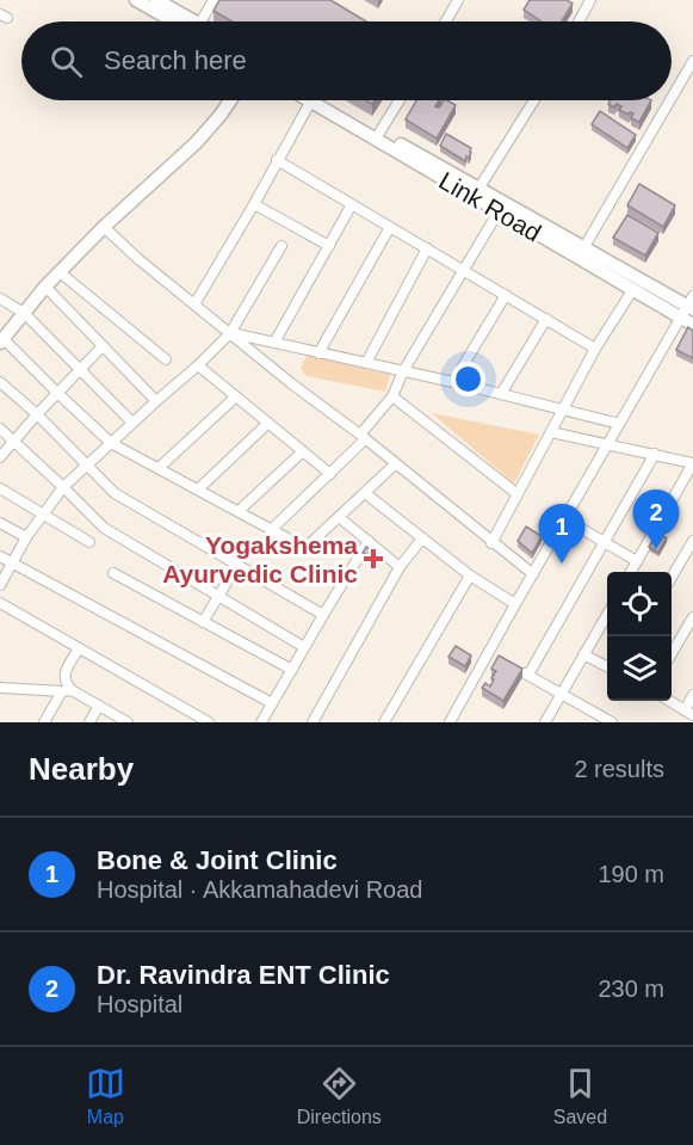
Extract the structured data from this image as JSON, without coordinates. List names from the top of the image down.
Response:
{
  "streets": {
    "main road": ["Link Road"]
  },
  "places": {
    "health": ["Yogakshema Ayurvedic Clinic"]
  },
  "page": {
    "search": "Search here",
    "pins": ["2", "1"],
    "heading": ["Nearby", "2 results"],
    "list": [
      {
        "mark": "1",
        "name": "Bone & Joint Clinic",
        "note": "Hospital · Akkamahadevi Road",
        "value": "190 m"
      },
      {
        "mark": "2",
        "name": "Dr. Ravindra ENT Clinic",
        "note": "Hospital",
        "value": "230 m"
      }
    ],
    "nav": ["Map", "Directions", "Saved"]
  }
}
